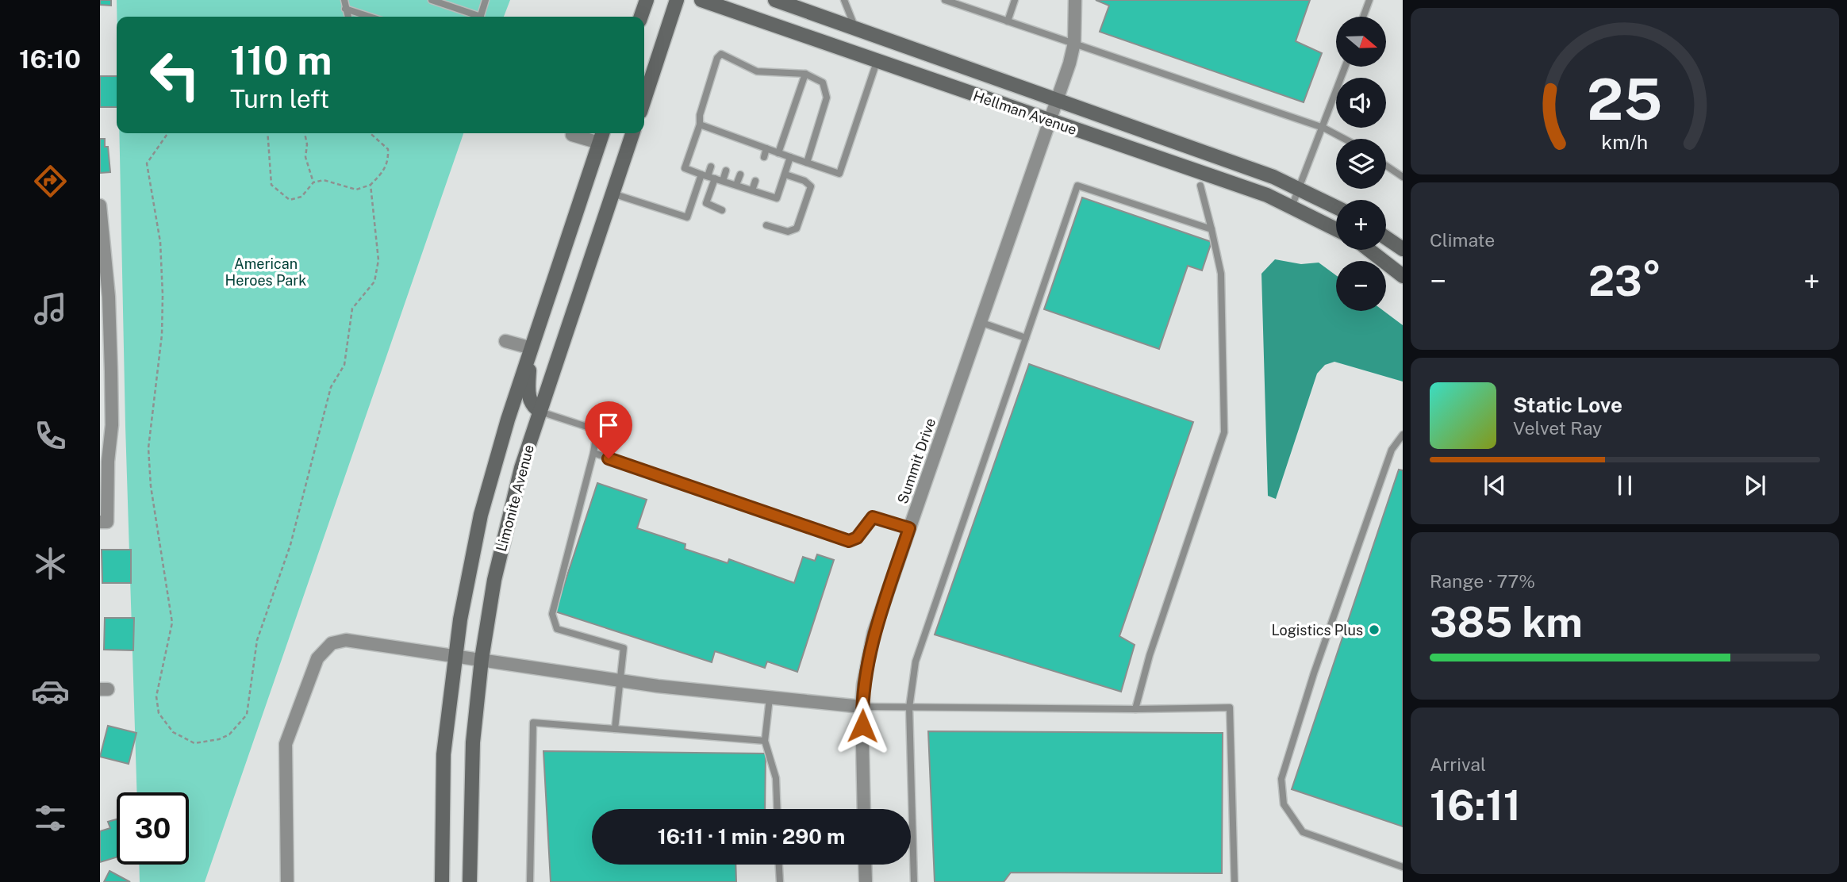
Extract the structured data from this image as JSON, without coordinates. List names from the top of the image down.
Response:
{
  "streets": {
    "main road": ["Hellman Avenue", "Limonite Avenue"],
    "street": ["Summit Drive"]
  },
  "crossings": [
    ["Hellman Avenue", "Summit Drive"]
  ],
  "parks": ["American Heroes Park"],
  "places": ["Logistics Plus"],
  "north": "right",
  "page": {
    "tabs": "16:10",
    "map_buttons": ["+", "−"],
    "turn": ["110 m", "Turn left"],
    "tile": [
      "Climate",
      ["Range · 77%", "385 km"],
      ["Arrival", "16:11"]
    ],
    "heat": ["−", "23°", "+"],
    "song": ["Static Love", "Velvet Ray"],
    "limit": "30",
    "trip": "16:11 · 1 min · 290 m",
    "gauge": ["25", "km/h"]
  }
}
